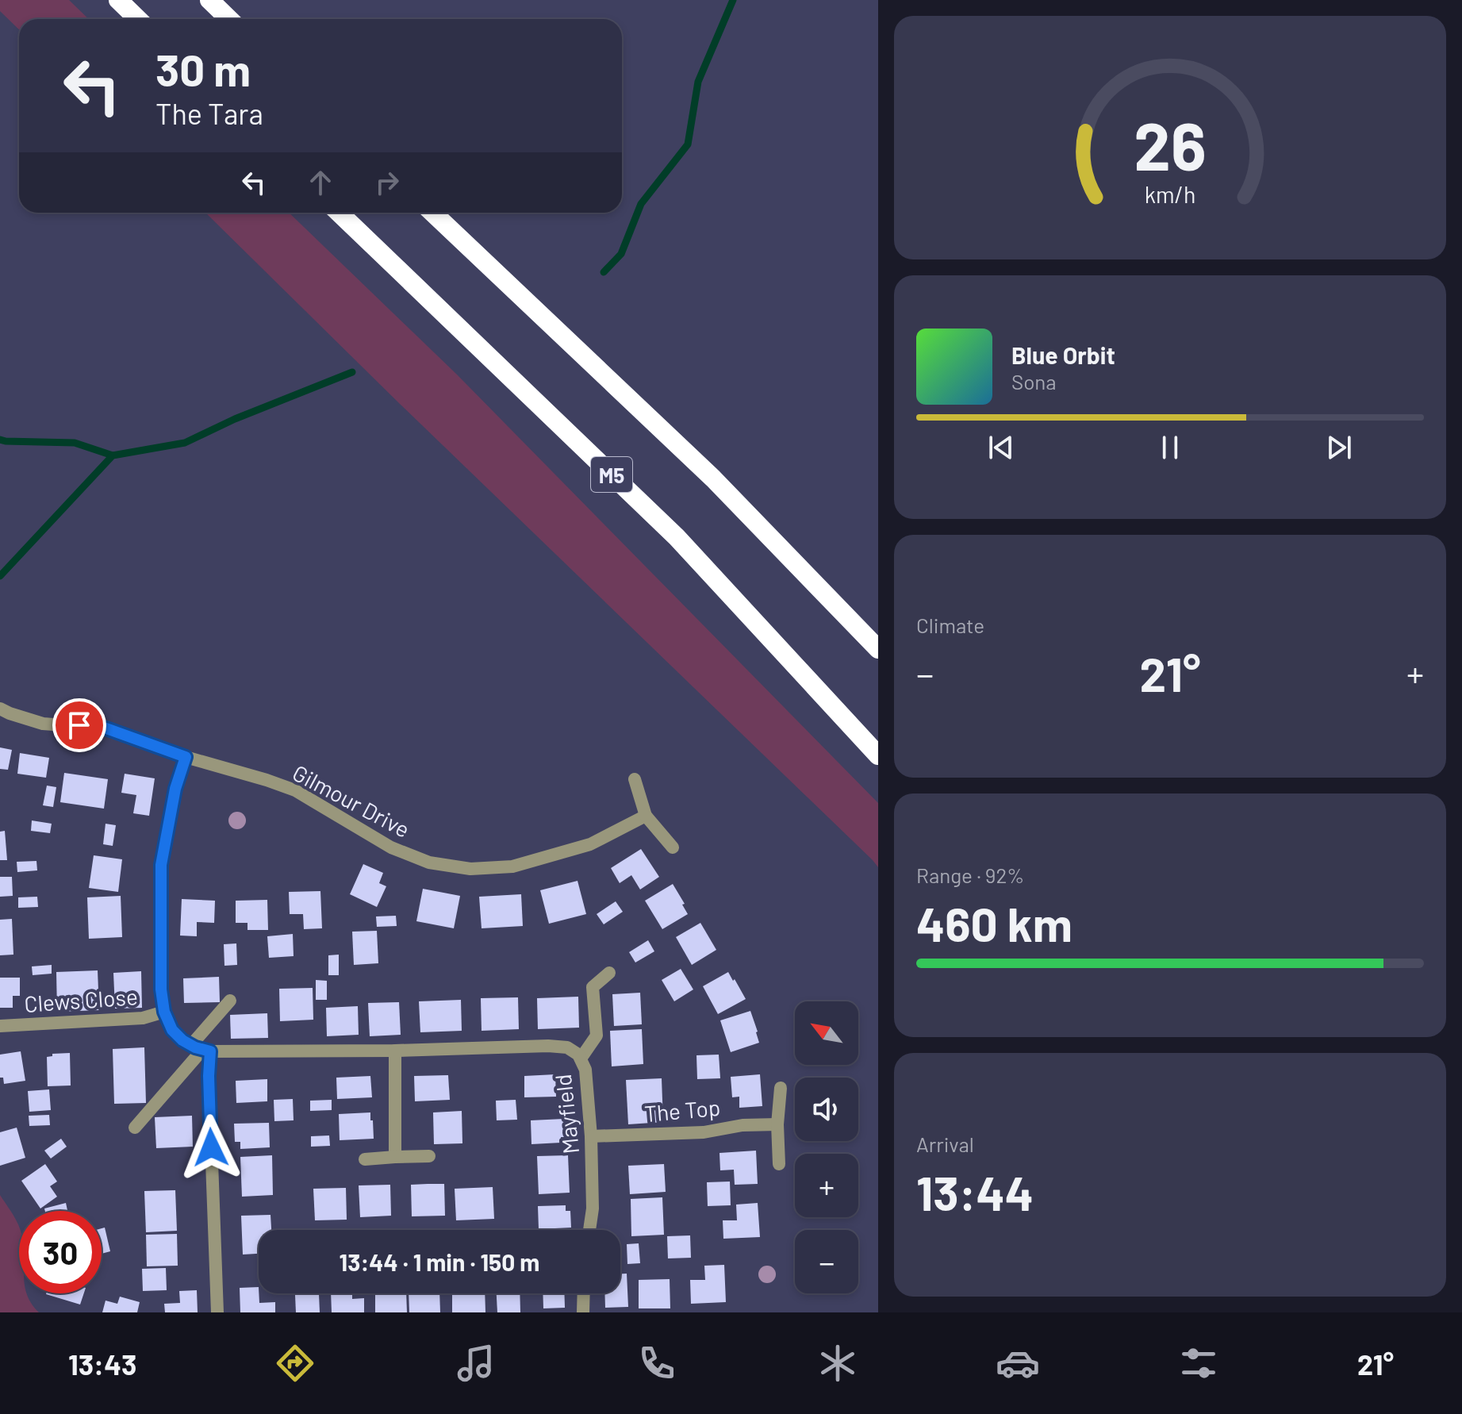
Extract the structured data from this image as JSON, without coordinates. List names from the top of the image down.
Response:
{
  "streets": {
    "highway": ["M5"],
    "street": [
      "Gilmour Drive",
      "Clews Close",
      "The Top",
      "Mayfield"
    ]
  },
  "crossings": [
    ["The Top", "Mayfield"]
  ],
  "north": "top left",
  "page": {
    "turn": ["30 m", "The Tara"],
    "song": ["Blue Orbit", "Sona"],
    "tile": [
      "Climate",
      ["Range · 92%", "460 km"],
      ["Arrival", "13:44"]
    ],
    "heat": ["−", "21°", "+"],
    "map_buttons": ["+", "−"],
    "limit": "30",
    "trip": "13:44 · 1 min · 150 m",
    "tabs": ["13:43", "21°"],
    "gauge": ["26", "km/h"]
  }
}
